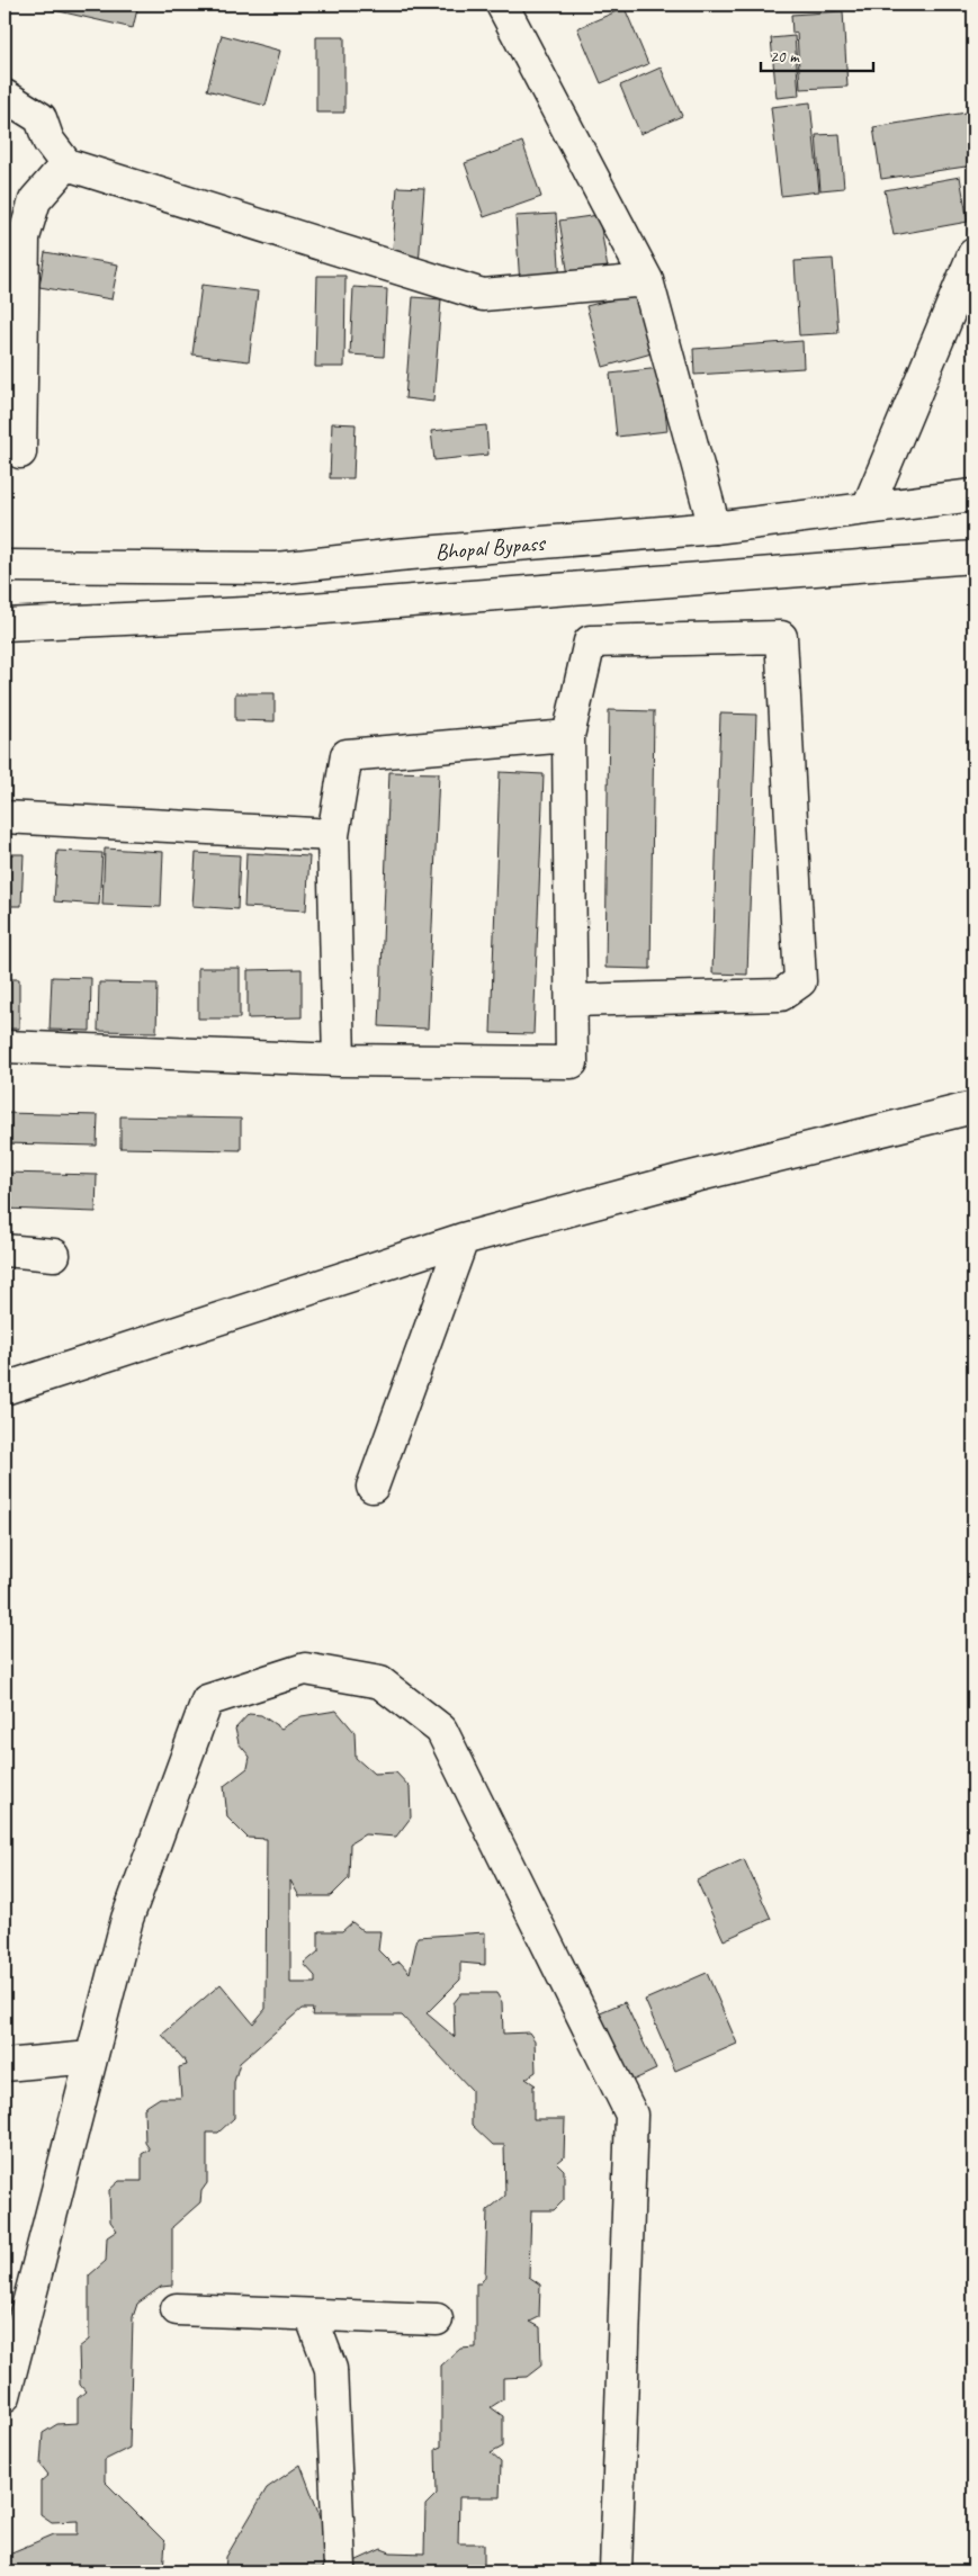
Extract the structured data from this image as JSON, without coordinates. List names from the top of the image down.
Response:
{
  "streets": {
    "street": ["Bhopal Bypass"]
  },
  "scale_bar": "20 m"
}
